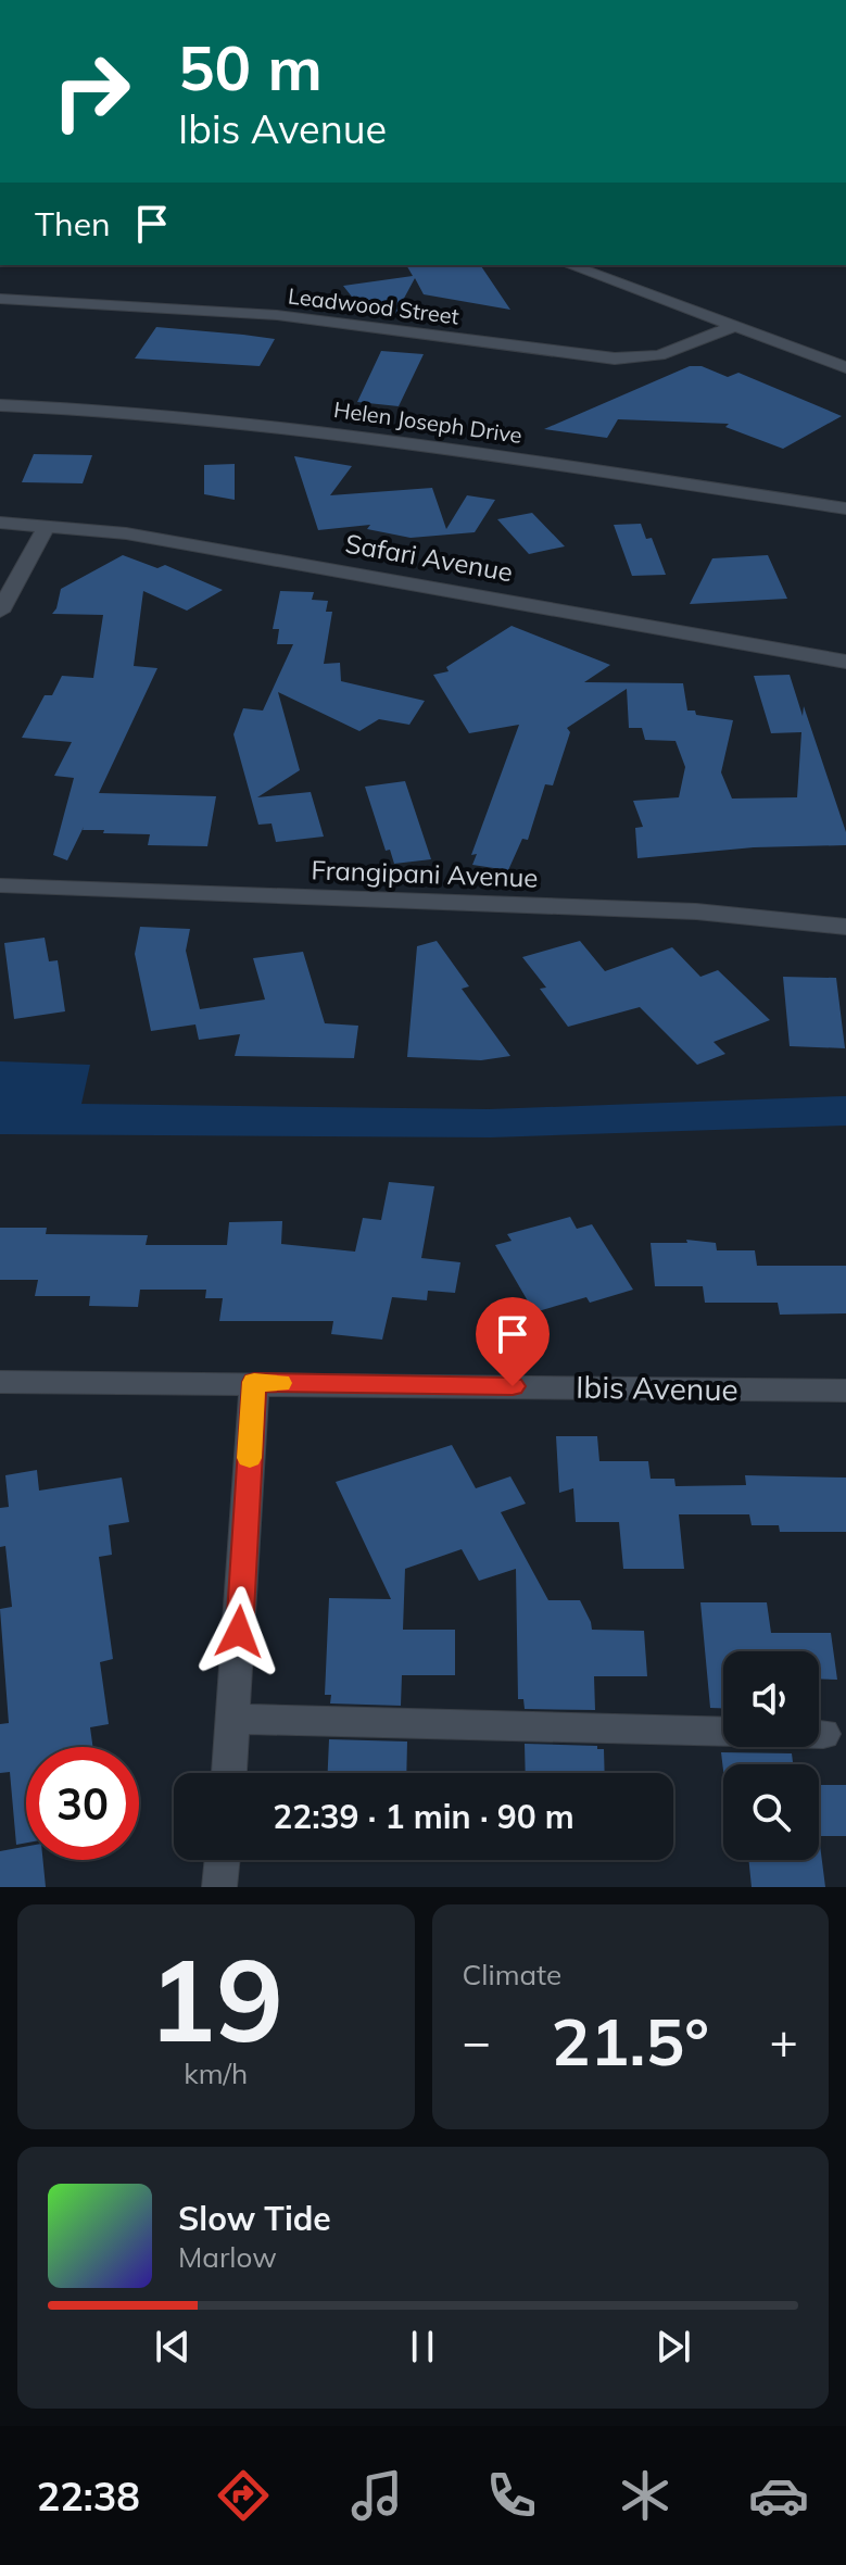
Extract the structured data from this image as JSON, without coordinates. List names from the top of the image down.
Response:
{
  "streets": {
    "street": [
      "Leadwood Street",
      "Helen Joseph Drive",
      "Safari Avenue",
      "Frangipani Avenue",
      "Ibis Avenue"
    ]
  },
  "page": {
    "turn": ["50 m", "Ibis Avenue"],
    "then": "Then",
    "limit": "30",
    "trip": "22:39 · 1 min · 90 m",
    "tile": [
      ["19", "km/h"],
      "Climate"
    ],
    "heat": ["−", "21.5°", "+"],
    "song": ["Slow Tide", "Marlow"],
    "tabs": "22:38"
  }
}
